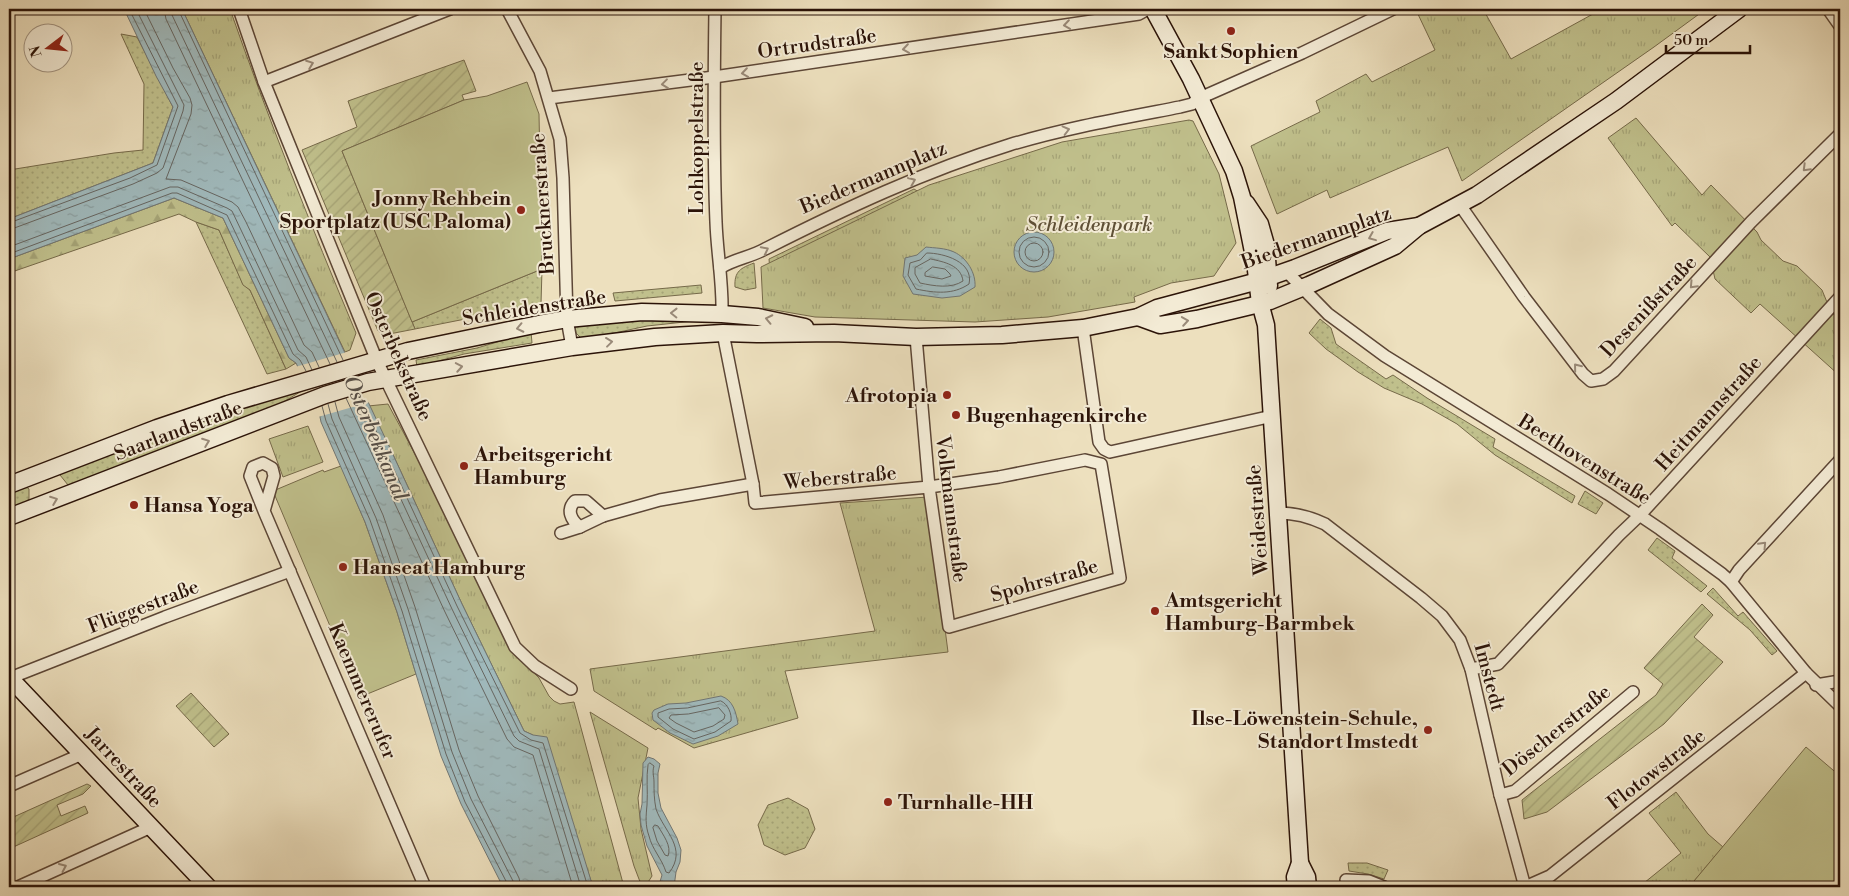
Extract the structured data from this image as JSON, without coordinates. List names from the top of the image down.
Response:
{
  "streets": {
    "main road": [
      "Biedermannplatz",
      "Schleidenstraße",
      "Saarlandstraße",
      "Weidestraße",
      "Jarrestraße"
    ],
    "street": [
      "Ortrudstraße",
      "Lohkoppelstraße",
      "Brucknerstraße",
      "Desenißstraße",
      "Osterbekstraße",
      "Heitmannstraße",
      "Beethovenstraße",
      "Weberstraße",
      "Volkmannstraße",
      "Spohrstraße",
      "Flüggestraße",
      "Imstedt",
      "Kaemmererufer",
      "Döscherstraße",
      "Flotowstraße"
    ]
  },
  "crossings": [
    ["Ortrudstraße", "Lohkoppelstraße"],
    ["Ortrudstraße", "Brucknerstraße"],
    ["Lohkoppelstraße", "Biedermannplatz"],
    ["Biedermannplatz", "Schleidenstraße"],
    ["Biedermannplatz", "Beethovenstraße"],
    ["Biedermannplatz", "Volkmannstraße"],
    ["Biedermannplatz", "Weidestraße"],
    ["Brucknerstraße", "Schleidenstraße"],
    ["Schleidenstraße", "Osterbekstraße"],
    ["Schleidenstraße", "Saarlandstraße"],
    ["Osterbekstraße", "Saarlandstraße"],
    ["Heitmannstraße", "Beethovenstraße"],
    ["Heitmannstraße", "Imstedt"],
    ["Beethovenstraße", "Weidestraße"],
    ["Beethovenstraße", "Flotowstraße"],
    ["Weberstraße", "Volkmannstraße"],
    ["Weberstraße", "Spohrstraße"],
    ["Volkmannstraße", "Spohrstraße"],
    ["Weidestraße", "Imstedt"],
    ["Flüggestraße", "Kaemmererufer"],
    ["Flüggestraße", "Jarrestraße"],
    ["Imstedt", "Döscherstraße"],
    ["Imstedt", "Flotowstraße"]
  ],
  "one_way": ["Ortrudstraße"],
  "water": ["Osterbekkanal"],
  "parks": ["Schleidenpark"],
  "places": [
    "Sankt Sophien",
    "Jonny Rehbein Sportplatz (USC Paloma)",
    "Afrotopia",
    "Bugenhagenkirche",
    "Arbeitsgericht Hamburg",
    "Hansa Yoga",
    "Hanseat Hamburg",
    "Amtsgericht Hamburg-Barmbek",
    "Ilse-Löwenstein-Schule, Standort Imstedt",
    "Turnhalle-HH"
  ],
  "scale_bar": "50 m",
  "north": "left"
}
